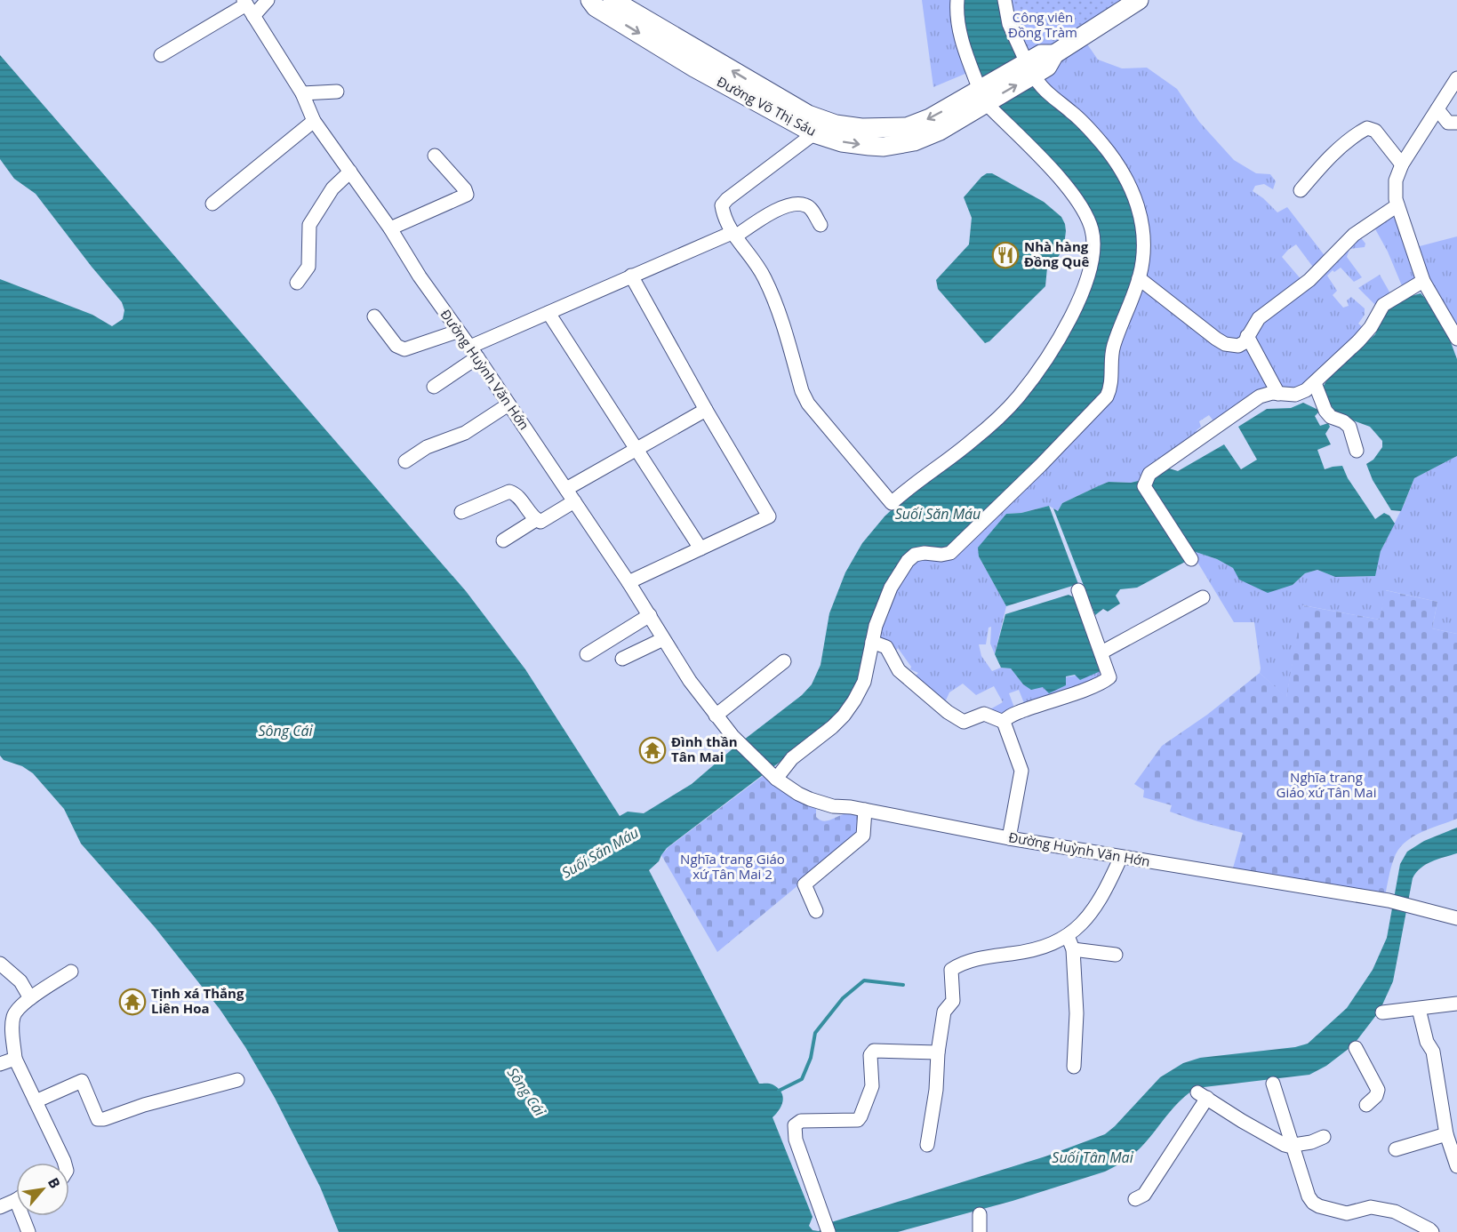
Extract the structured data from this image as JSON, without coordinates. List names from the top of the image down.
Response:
{
  "streets": {
    "main road": ["Đường Võ Thị Sáu"],
    "street": ["Đường Huỳnh Văn Hớn"]
  },
  "water": ["Suối Săn Máu", "Sông Cái", "Suối Tân Mai"],
  "parks": ["Công viên Đồng Tràm", "Nghĩa trang Giáo xứ Tân Mai", "Nghĩa trang Giáo xứ Tân Mai 2"],
  "places": {
    "restaurant": ["Nhà hàng Đồng Quê"],
    "temple": ["Đình thần Tân Mai", "Tịnh xá Thắng Liên Hoa"]
  },
  "north": "top right"
}
